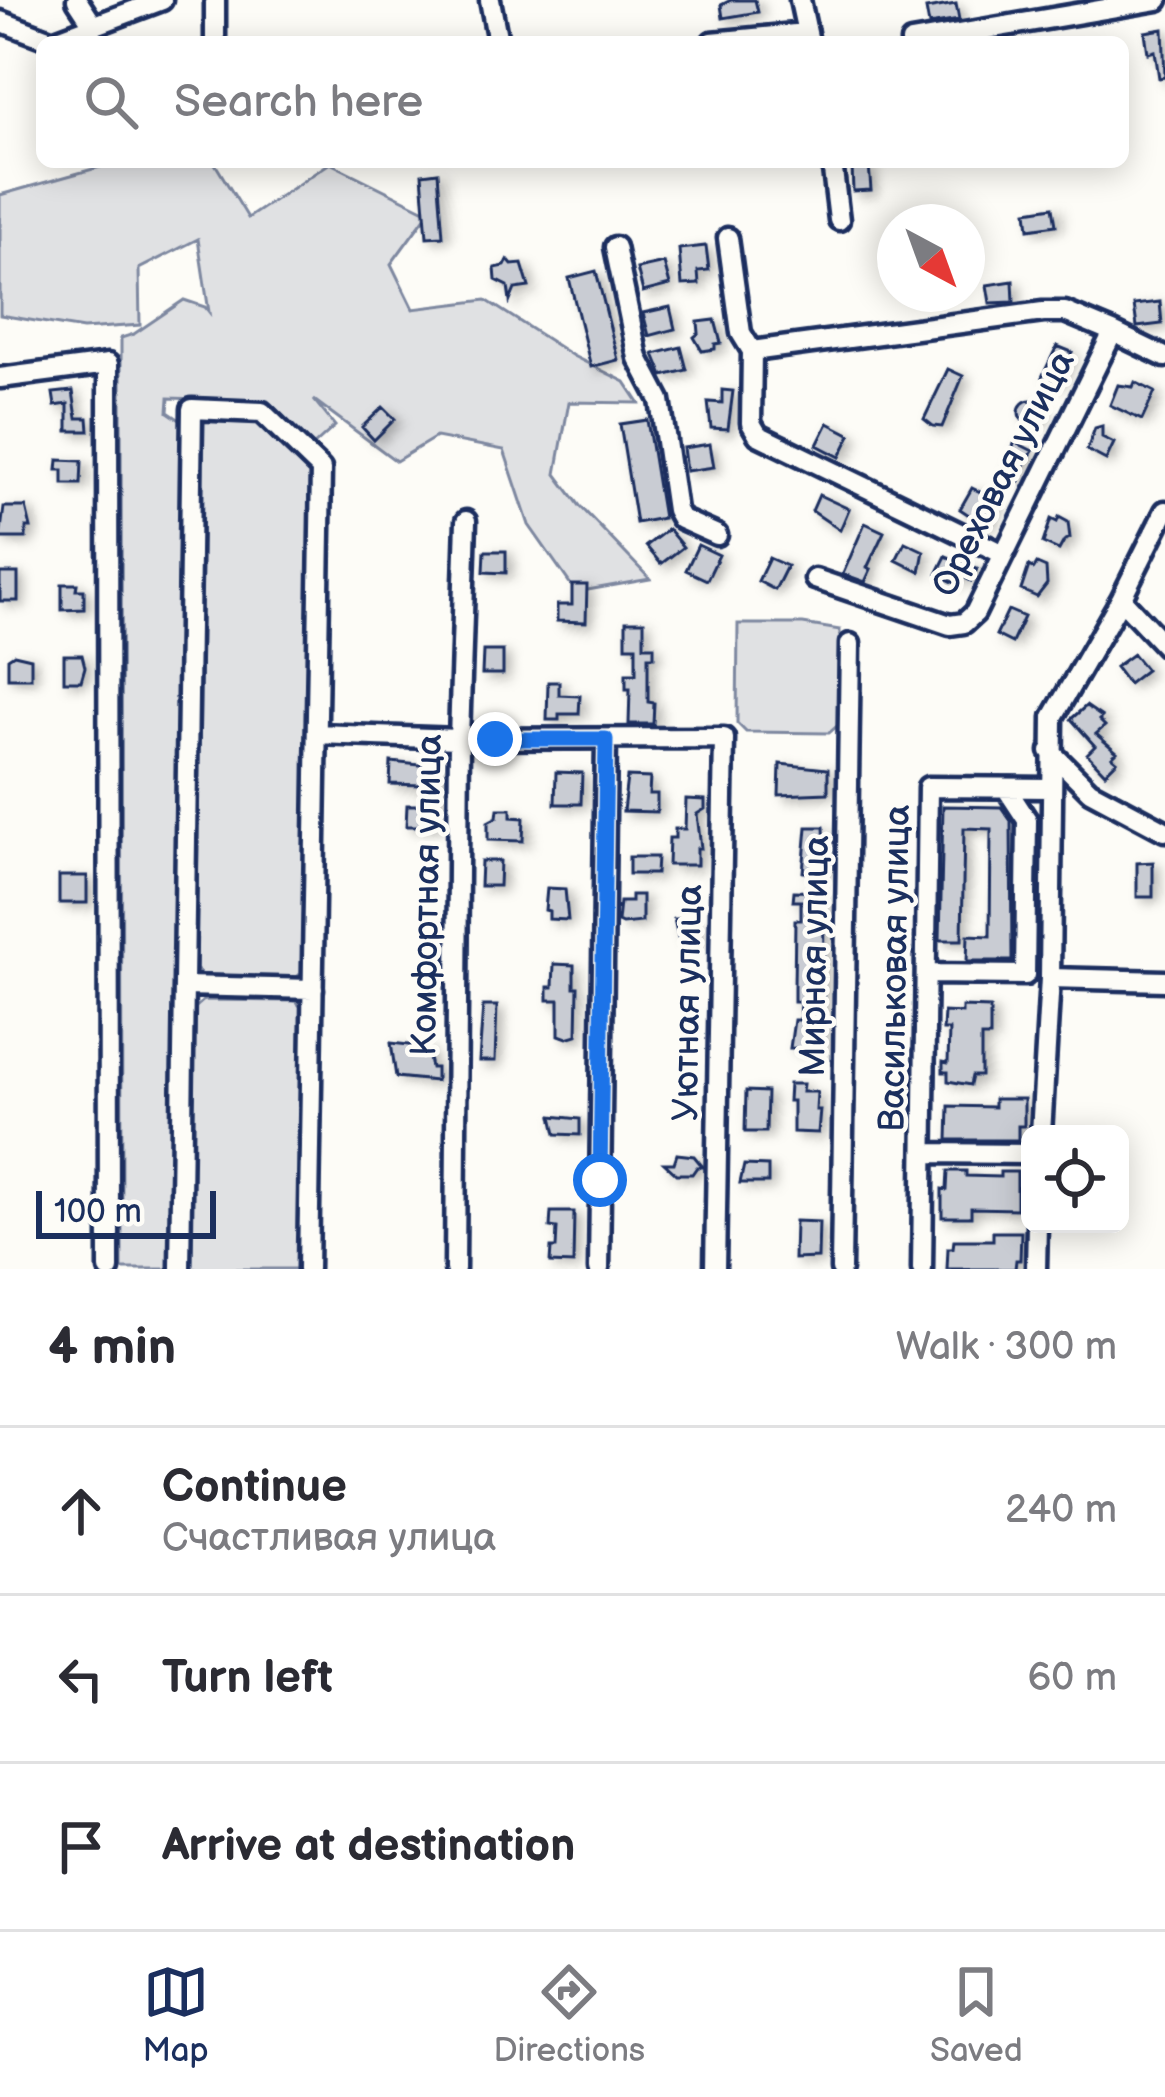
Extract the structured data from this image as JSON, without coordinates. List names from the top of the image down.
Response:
{
  "streets": {
    "street": [
      "Ореховая улица",
      "Комфортная улица",
      "Мирная улица",
      "Васильковая улица",
      "Уютная улица"
    ]
  },
  "scale_bar": "100 m",
  "north": "bottom right",
  "page": {
    "search": "Search here",
    "scale": "100 m",
    "heading": ["4 min", "Walk · 300 m"],
    "list": [
      ["Continue", "Счастливая улица", "240 m"],
      ["Turn left", "60 m"],
      "Arrive at destination"
    ],
    "nav": ["Map", "Directions", "Saved"]
  }
}
